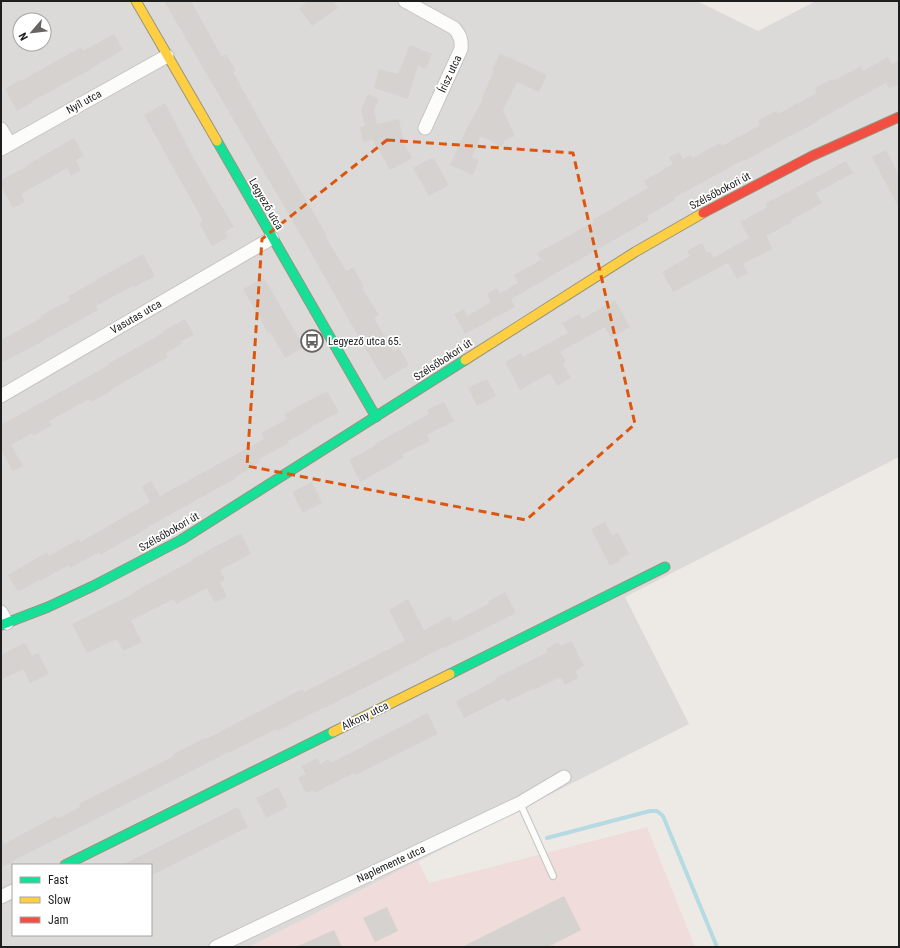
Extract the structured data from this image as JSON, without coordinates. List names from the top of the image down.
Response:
{
  "streets": {
    "street": [
      "Írisz utca",
      "Nyíl utca",
      "Szélsőbokori út",
      "Legyező utca",
      "Vasutas utca",
      "Alkony utca",
      "Naplemente utca"
    ]
  },
  "crossings": [
    ["Nyíl utca", "Legyező utca"],
    ["Szélsőbokori út", "Legyező utca"],
    ["Legyező utca", "Vasutas utca"]
  ],
  "places": {
    "bus stop": ["Legyező utca 65."]
  },
  "legend": ["Fast", "Slow", "Jam"],
  "north": "bottom left"
}
